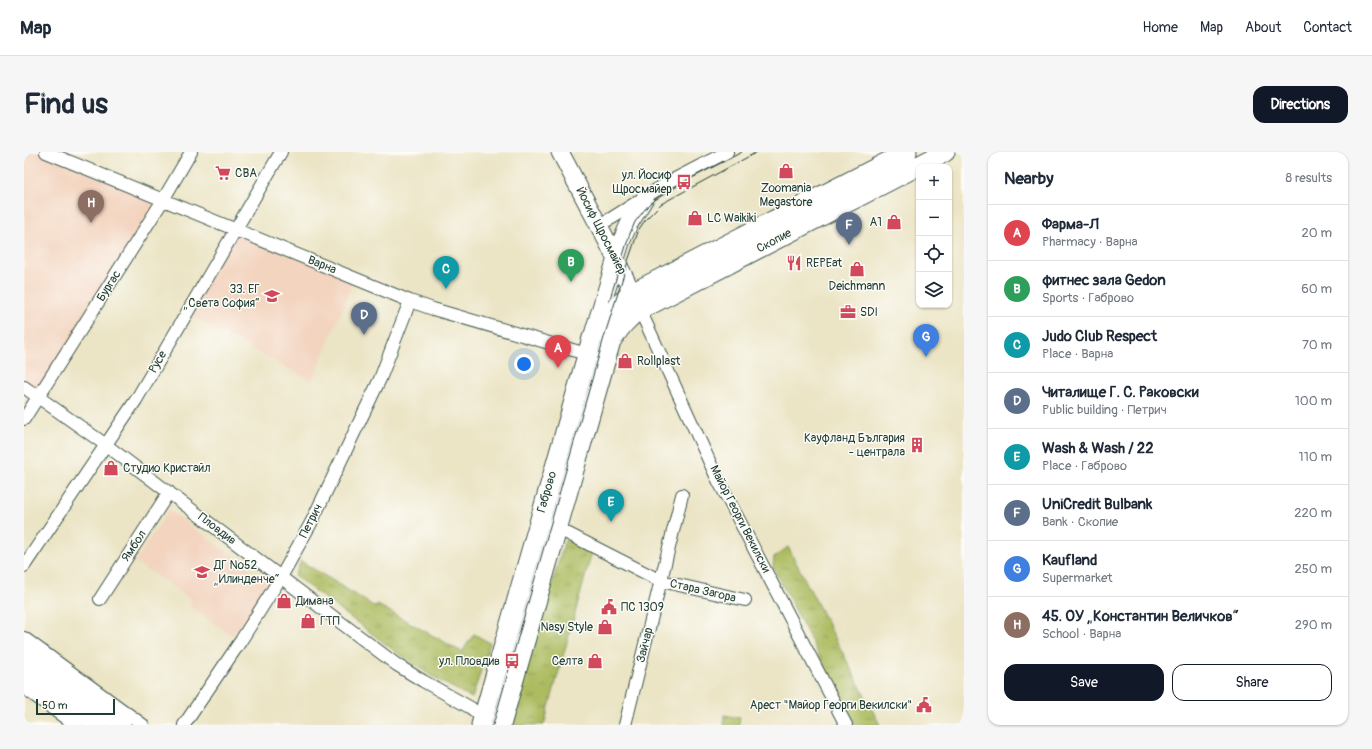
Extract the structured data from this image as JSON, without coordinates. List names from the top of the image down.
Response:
{
  "streets": {
    "main road": ["Скопие", "Габрово"],
    "street": [
      "Йосиф Щросмайер",
      "Варна",
      "Бургас",
      "Русе",
      "Майор Георги Векилски",
      "Петрич",
      "Пловдив",
      "Ямбол",
      "Стара Загора",
      "Зайчар"
    ]
  },
  "crossings": [
    ["Йосиф Щросмайер", "Скопие"],
    ["Йосиф Щросмайер", "Габрово"],
    ["Йосиф Щросмайер", "Майор Георги Векилски"],
    ["Скопие", "Варна"],
    ["Скопие", "Габрово"],
    ["Скопие", "Майор Георги Векилски"],
    ["Варна", "Бургас"],
    ["Варна", "Русе"],
    ["Варна", "Габрово"],
    ["Варна", "Петрич"],
    ["Бургас", "Пловдив"],
    ["Русе", "Пловдив"],
    ["Габрово", "Пловдив"],
    ["Габрово", "Стара Загора"],
    ["Петрич", "Пловдив"],
    ["Пловдив", "Ямбол"],
    ["Стара Загора", "Зайчар"]
  ],
  "places": {
    "shop": [
      "Zoomania Megastore",
      "LC Waikiki",
      "A1",
      "Deichmann",
      "Rollplast",
      "Студио Кристайл",
      "Димана",
      "ГТП",
      "Nasy Style",
      "Селта"
    ],
    "supermarket": ["CBA"],
    "bus stop": ["ул. Йосиф Щросмайер", "ул. Пловдив"],
    "restaurant": ["REPEat"],
    "school or university": ["33. ЕГ „Света София“", "ДГ №52 „Илинденче“"],
    "office": ["SDI"],
    "building": ["Кауфланд България - централа"],
    "public building": ["ПС 1309", "Арест \"Майор Георги Векилски\""]
  },
  "scale_bar": "50 m",
  "page": {
    "header": "Map",
    "nav": [
      "Home",
      "Map",
      "About",
      "Contact"
    ],
    "buttons": [
      "Directions",
      ["Save", "Share"]
    ],
    "title": "Find us",
    "heading": ["Nearby", "8 results"],
    "map_buttons": ["+", "−"],
    "pins": [
      "H",
      "F",
      "B",
      "C",
      "D",
      "G",
      "A",
      "E"
    ],
    "list": [
      {
        "mark": "A",
        "name": "Фарма-Л",
        "note": "Pharmacy · Варна",
        "value": "20 m"
      },
      {
        "mark": "B",
        "name": "фитнес зала Gedon",
        "note": "Sports · Габрово",
        "value": "60 m"
      },
      {
        "mark": "C",
        "name": "Judo Club Respect",
        "note": "Place · Варна",
        "value": "70 m"
      },
      {
        "mark": "D",
        "name": "Читалище Г. С. Раковски",
        "note": "Public building · Петрич",
        "value": "100 m"
      },
      {
        "mark": "E",
        "name": "Wash & Wash / 22",
        "note": "Place · Габрово",
        "value": "110 m"
      },
      {
        "mark": "F",
        "name": "UniCredit Bulbank",
        "note": "Bank · Скопие",
        "value": "220 m"
      },
      {
        "mark": "G",
        "name": "Kaufland",
        "note": "Supermarket",
        "value": "250 m"
      },
      {
        "mark": "H",
        "name": "45. ОУ „Константин Величков“",
        "note": "School · Варна",
        "value": "290 m"
      }
    ],
    "scale": "50 m"
  }
}
